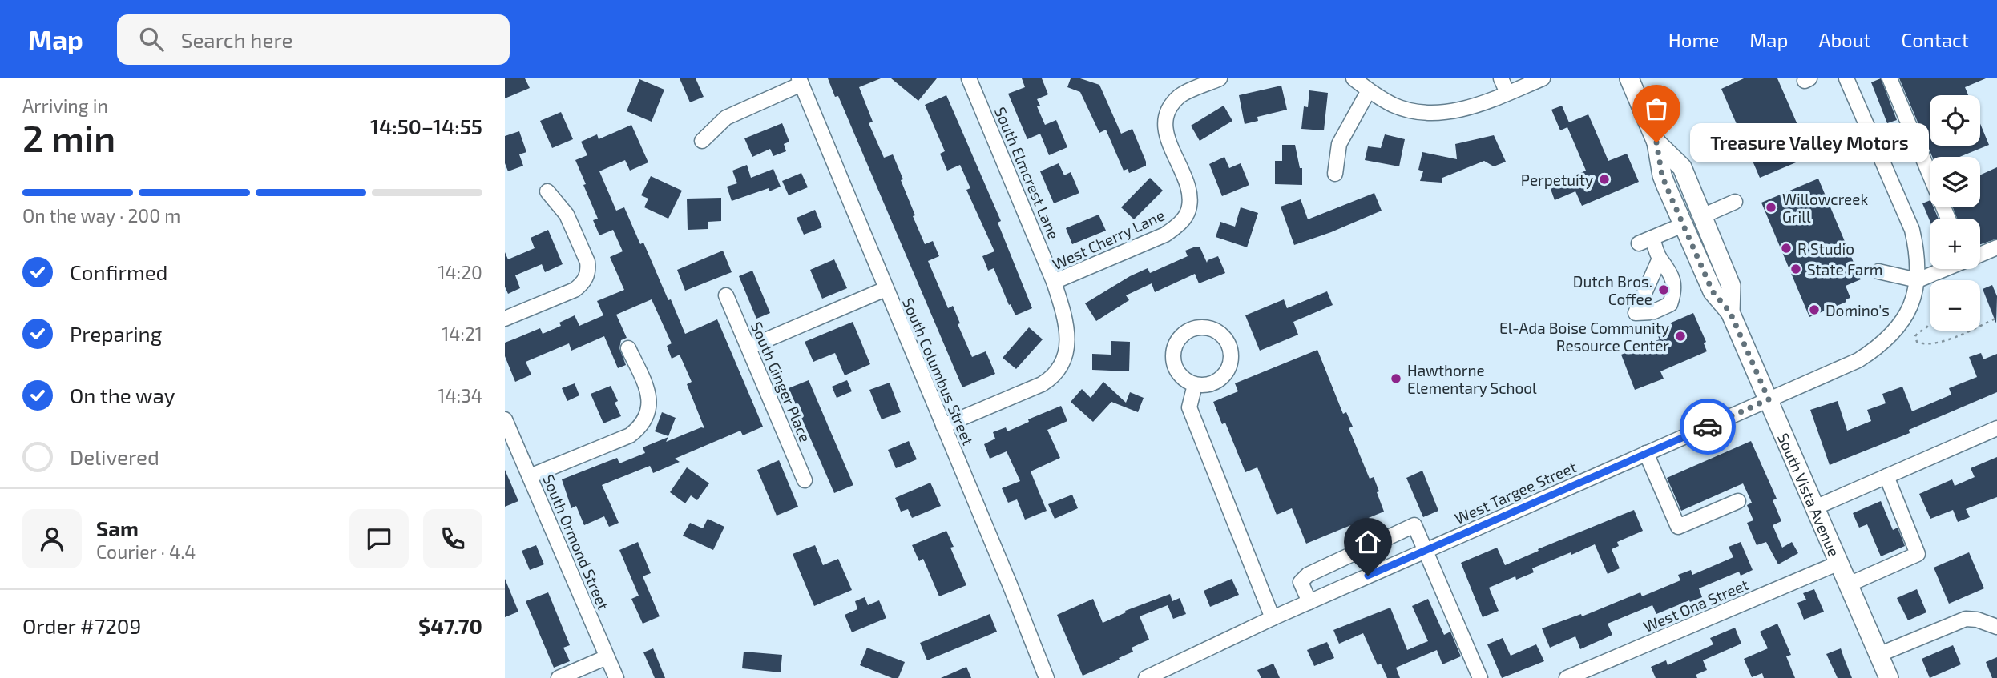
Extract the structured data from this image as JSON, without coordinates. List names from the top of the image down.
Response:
{
  "streets": {
    "main road": ["South Vista Avenue"],
    "street": [
      "South Elmcrest Lane",
      "West Cherry Lane",
      "South Columbus Street",
      "South Ginger Place",
      "West Targee Street",
      "South Ormond Street",
      "West Ona Street"
    ]
  },
  "crossings": [
    ["South Elmcrest Lane", "West Cherry Lane"],
    ["West Cherry Lane", "South Columbus Street"],
    ["West Targee Street", "South Vista Avenue"],
    ["South Vista Avenue", "West Ona Street"]
  ],
  "places": [
    "Treasure Valley Motors",
    "Perpetuity",
    "Willowcreek Grill",
    "R Studio",
    "State Farm",
    "Dutch Bros. Coffee",
    "Domino's",
    "El-Ada Boise Community Resource Center",
    "Hawthorne Elementary School"
  ],
  "page": {
    "header": "Map",
    "search": "Search here",
    "nav": [
      "Home",
      "Map",
      "About",
      "Contact"
    ],
    "heading": ["2 min", "Arriving in", "14:50–14:55"],
    "panel": [
      "Sam",
      "Courier · 4.4",
      "Order #7209",
      "$47.70"
    ],
    "map_buttons": ["+", "−"],
    "bubble": "Treasure Valley Motors",
    "bar": "On the way · 200 m",
    "list": [
      ["Confirmed", "14:20"],
      ["Preparing", "14:21"],
      ["On the way", "14:34"],
      "Delivered"
    ]
  }
}
